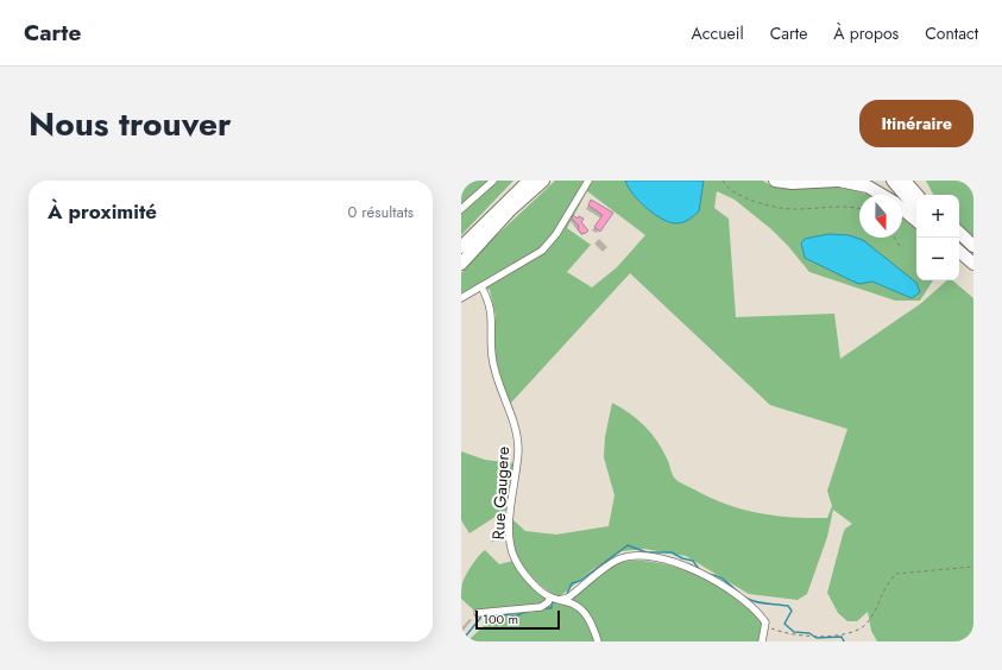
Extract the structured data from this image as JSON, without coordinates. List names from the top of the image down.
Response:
{
  "streets": {
    "street": ["Rue Gaugere"]
  },
  "scale_bar": "100 m",
  "north": "bottom",
  "page": {
    "header": "Carte",
    "nav": [
      "Accueil",
      "Carte",
      "À propos",
      "Contact"
    ],
    "title": "Nous trouver",
    "buttons": "Itinéraire",
    "heading": ["À proximité", "0 résultats"],
    "map_buttons": ["+", "−"],
    "scale": "100 m"
  }
}
